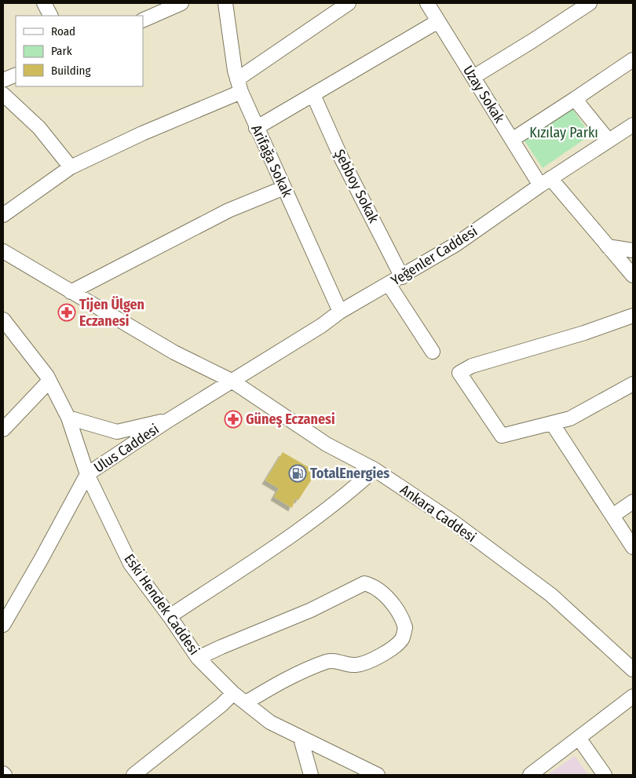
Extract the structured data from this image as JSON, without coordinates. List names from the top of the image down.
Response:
{
  "streets": {
    "street": [
      "Uzay Sokak",
      "Arifağa Sokak",
      "Şebboy Sokak",
      "Yeğenler Caddesi",
      "Ulus Caddesi",
      "Ankara Caddesi",
      "Eski Hendek Caddesi"
    ]
  },
  "crossings": [
    ["Uzay Sokak", "Yeğenler Caddesi"],
    ["Arifağa Sokak", "Yeğenler Caddesi"],
    ["Şebboy Sokak", "Yeğenler Caddesi"],
    ["Yeğenler Caddesi", "Ulus Caddesi"],
    ["Yeğenler Caddesi", "Ankara Caddesi"],
    ["Ulus Caddesi", "Ankara Caddesi"],
    ["Ulus Caddesi", "Eski Hendek Caddesi"]
  ],
  "parks": ["Kızılay Parkı"],
  "places": {
    "pharmacy": ["Tijen Ülgen Eczanesi", "Güneş Eczanesi"],
    "fuel station": ["TotalEnergies"]
  },
  "legend": ["Road", "Park", "Building"]
}
